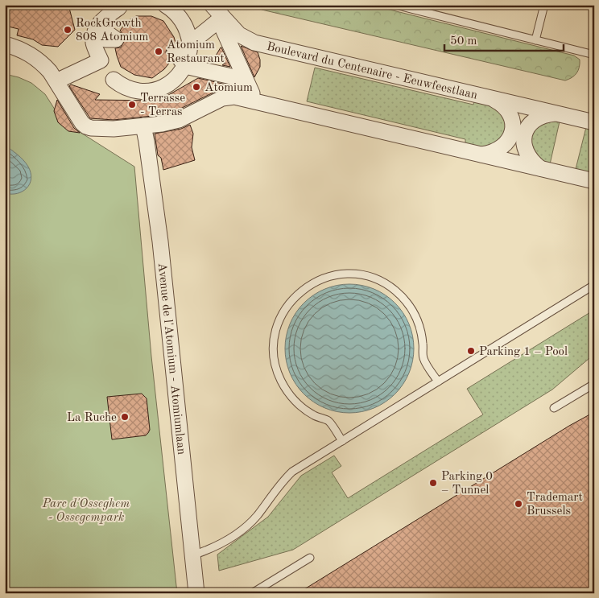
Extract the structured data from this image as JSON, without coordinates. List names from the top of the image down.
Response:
{
  "streets": {
    "street": ["Boulevard du Centenaire - Eeuwfeestlaan", "Avenue de l'Atomium - Atomiumlaan"]
  },
  "parks": ["Parc d'Osseghem - Ossegempark"],
  "places": [
    "RockGrowth 808 Atomium",
    "Atomium Restaurant",
    "Atomium",
    "Terrasse - Terras",
    "Parking 1 – Pool",
    "La Ruche",
    "Parking 0 – Tunnel",
    "Trademart Brussels"
  ],
  "scale_bar": "50 m"
}
